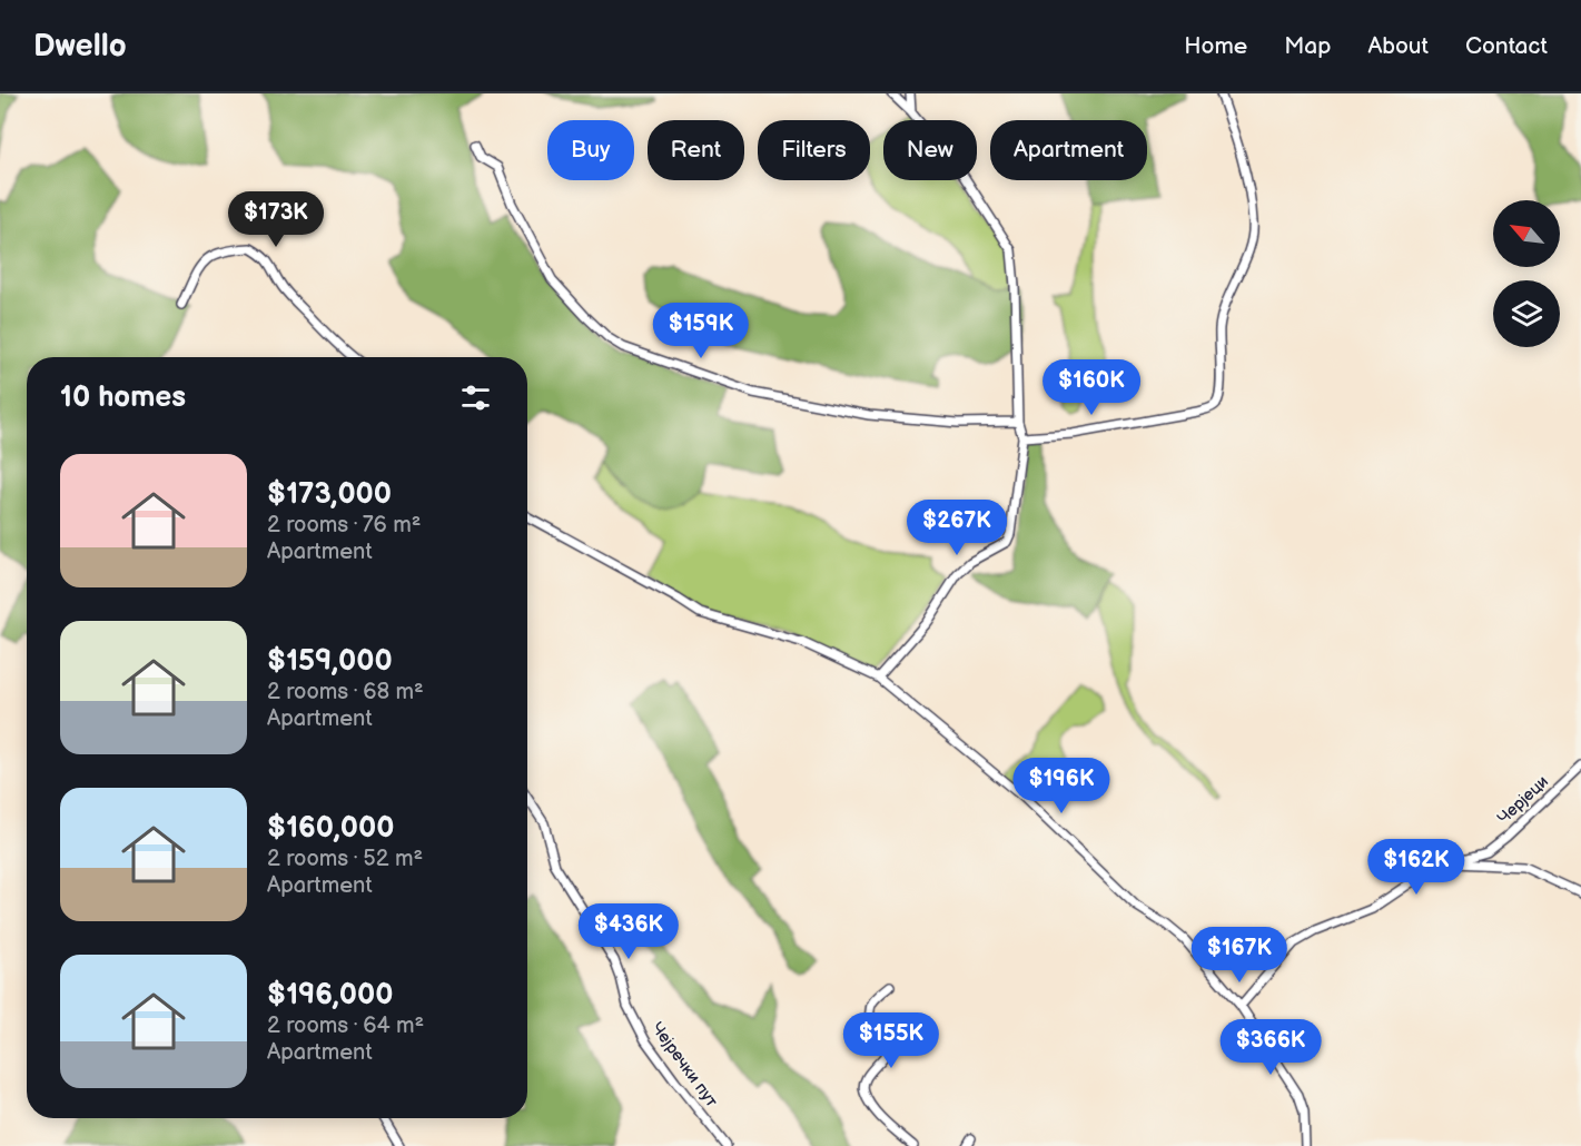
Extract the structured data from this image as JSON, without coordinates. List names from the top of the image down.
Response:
{
  "streets": {
    "street": ["Черјеци", "Чејречки пут"]
  },
  "north": "top left",
  "page": {
    "header": "Dwello",
    "nav": [
      "Home",
      "Map",
      "About",
      "Contact"
    ],
    "chip": [
      "Buy",
      "Rent",
      "Filters",
      "New",
      "Apartment"
    ],
    "price": [
      "$173K",
      "$159K",
      "$160K",
      "$267K",
      "$196K",
      "$162K",
      "$436K",
      "$167K",
      "$155K",
      "$366K"
    ],
    "heading": "10 homes",
    "list": [
      {
        "name": "$173,000",
        "note": "2 rooms · 76 m² · Apartment"
      },
      {
        "name": "$159,000",
        "note": "2 rooms · 68 m² · Apartment"
      },
      {
        "name": "$160,000",
        "note": "2 rooms · 52 m² · Apartment"
      },
      {
        "name": "$196,000",
        "note": "2 rooms · 64 m² · Apartment"
      }
    ]
  }
}
